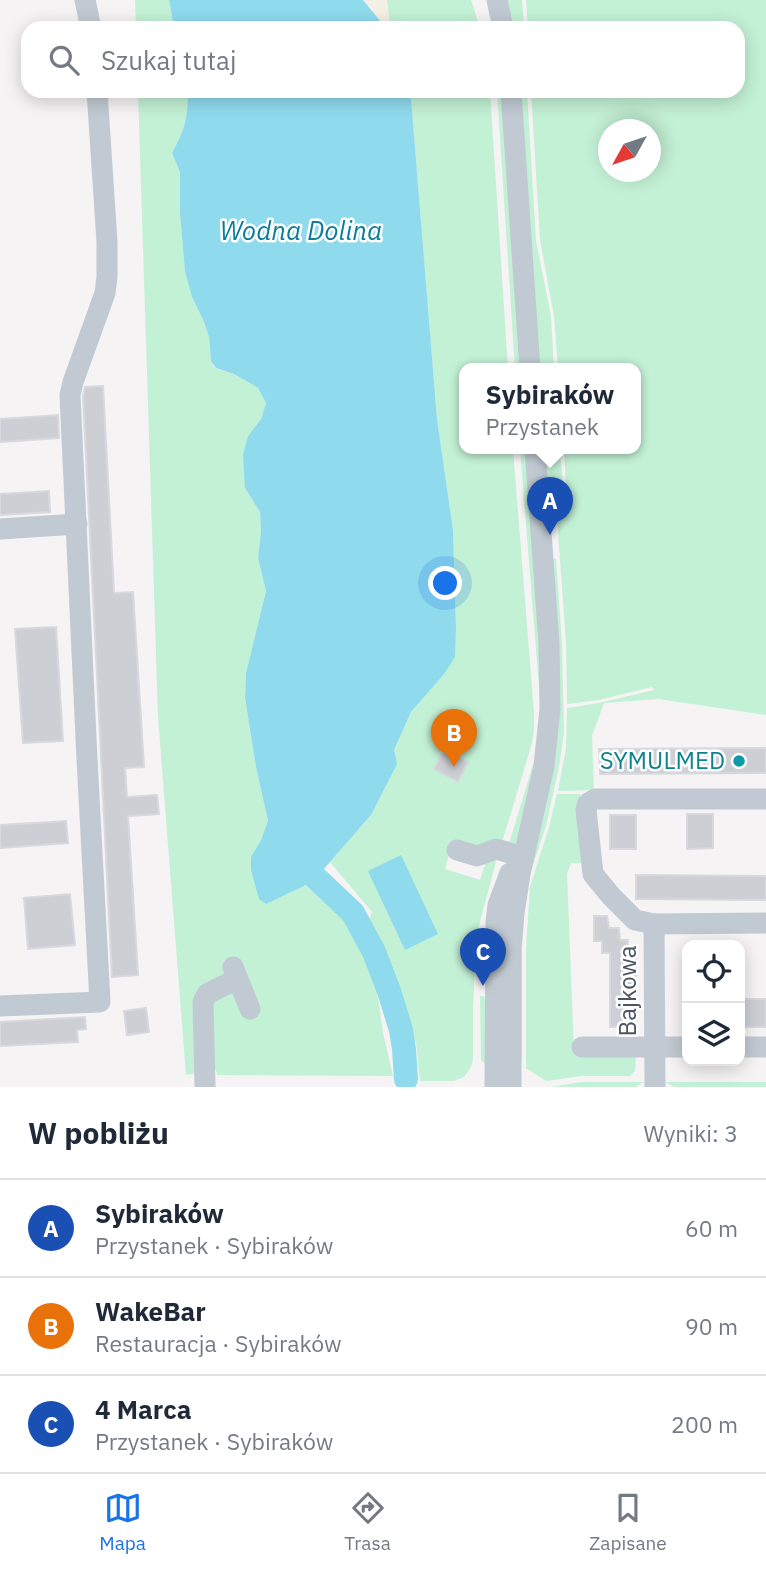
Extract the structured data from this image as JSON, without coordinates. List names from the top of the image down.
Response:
{
  "streets": {
    "street": ["Bajkowa"]
  },
  "water": ["Wodna Dolina"],
  "places": ["SYMULMED"],
  "north": "bottom left",
  "page": {
    "search": "Szukaj tutaj",
    "popup": ["Sybiraków", "Przystanek"],
    "pins": ["A", "B", "C"],
    "heading": ["W pobliżu", "Wyniki: 3"],
    "list": [
      {
        "mark": "A",
        "name": "Sybiraków",
        "note": "Przystanek · Sybiraków",
        "value": "60 m"
      },
      {
        "mark": "B",
        "name": "WakeBar",
        "note": "Restauracja · Sybiraków",
        "value": "90 m"
      },
      {
        "mark": "C",
        "name": "4 Marca",
        "note": "Przystanek · Sybiraków",
        "value": "200 m"
      }
    ],
    "nav": ["Mapa", "Trasa", "Zapisane"]
  }
}
